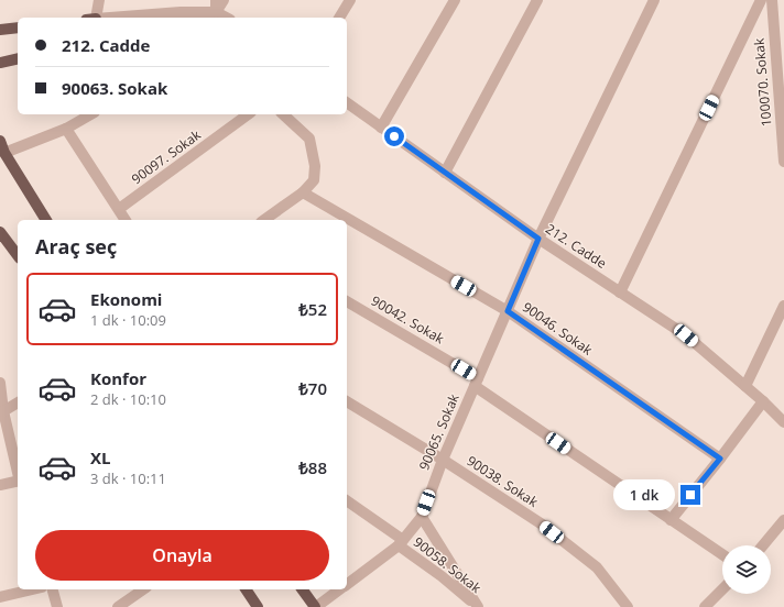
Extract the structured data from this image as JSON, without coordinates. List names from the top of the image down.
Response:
{
  "streets": {
    "street": [
      "100070. Sokak",
      "90097. Sokak",
      "212. Cadde",
      "90042. Sokak",
      "90046. Sokak",
      "90065. Sokak",
      "90038. Sokak",
      "90058. Sokak"
    ]
  },
  "crossings": [
    ["212. Cadde", "90065. Sokak"],
    ["90042. Sokak", "90065. Sokak"],
    ["90046. Sokak", "90065. Sokak"],
    ["90065. Sokak", "90038. Sokak"],
    ["90065. Sokak", "90058. Sokak"]
  ],
  "page": {
    "banner": ["212. Cadde", "90063. Sokak"],
    "heading": "Araç seç",
    "list": [
      {
        "name": "Ekonomi",
        "note": "1 dk · 10:09",
        "value": "₺52"
      },
      {
        "name": "Konfor",
        "note": "2 dk · 10:10",
        "value": "₺70"
      },
      {
        "name": "XL",
        "note": "3 dk · 10:11",
        "value": "₺88"
      }
    ],
    "bubble": "1 dk",
    "buttons": "Onayla"
  }
}
